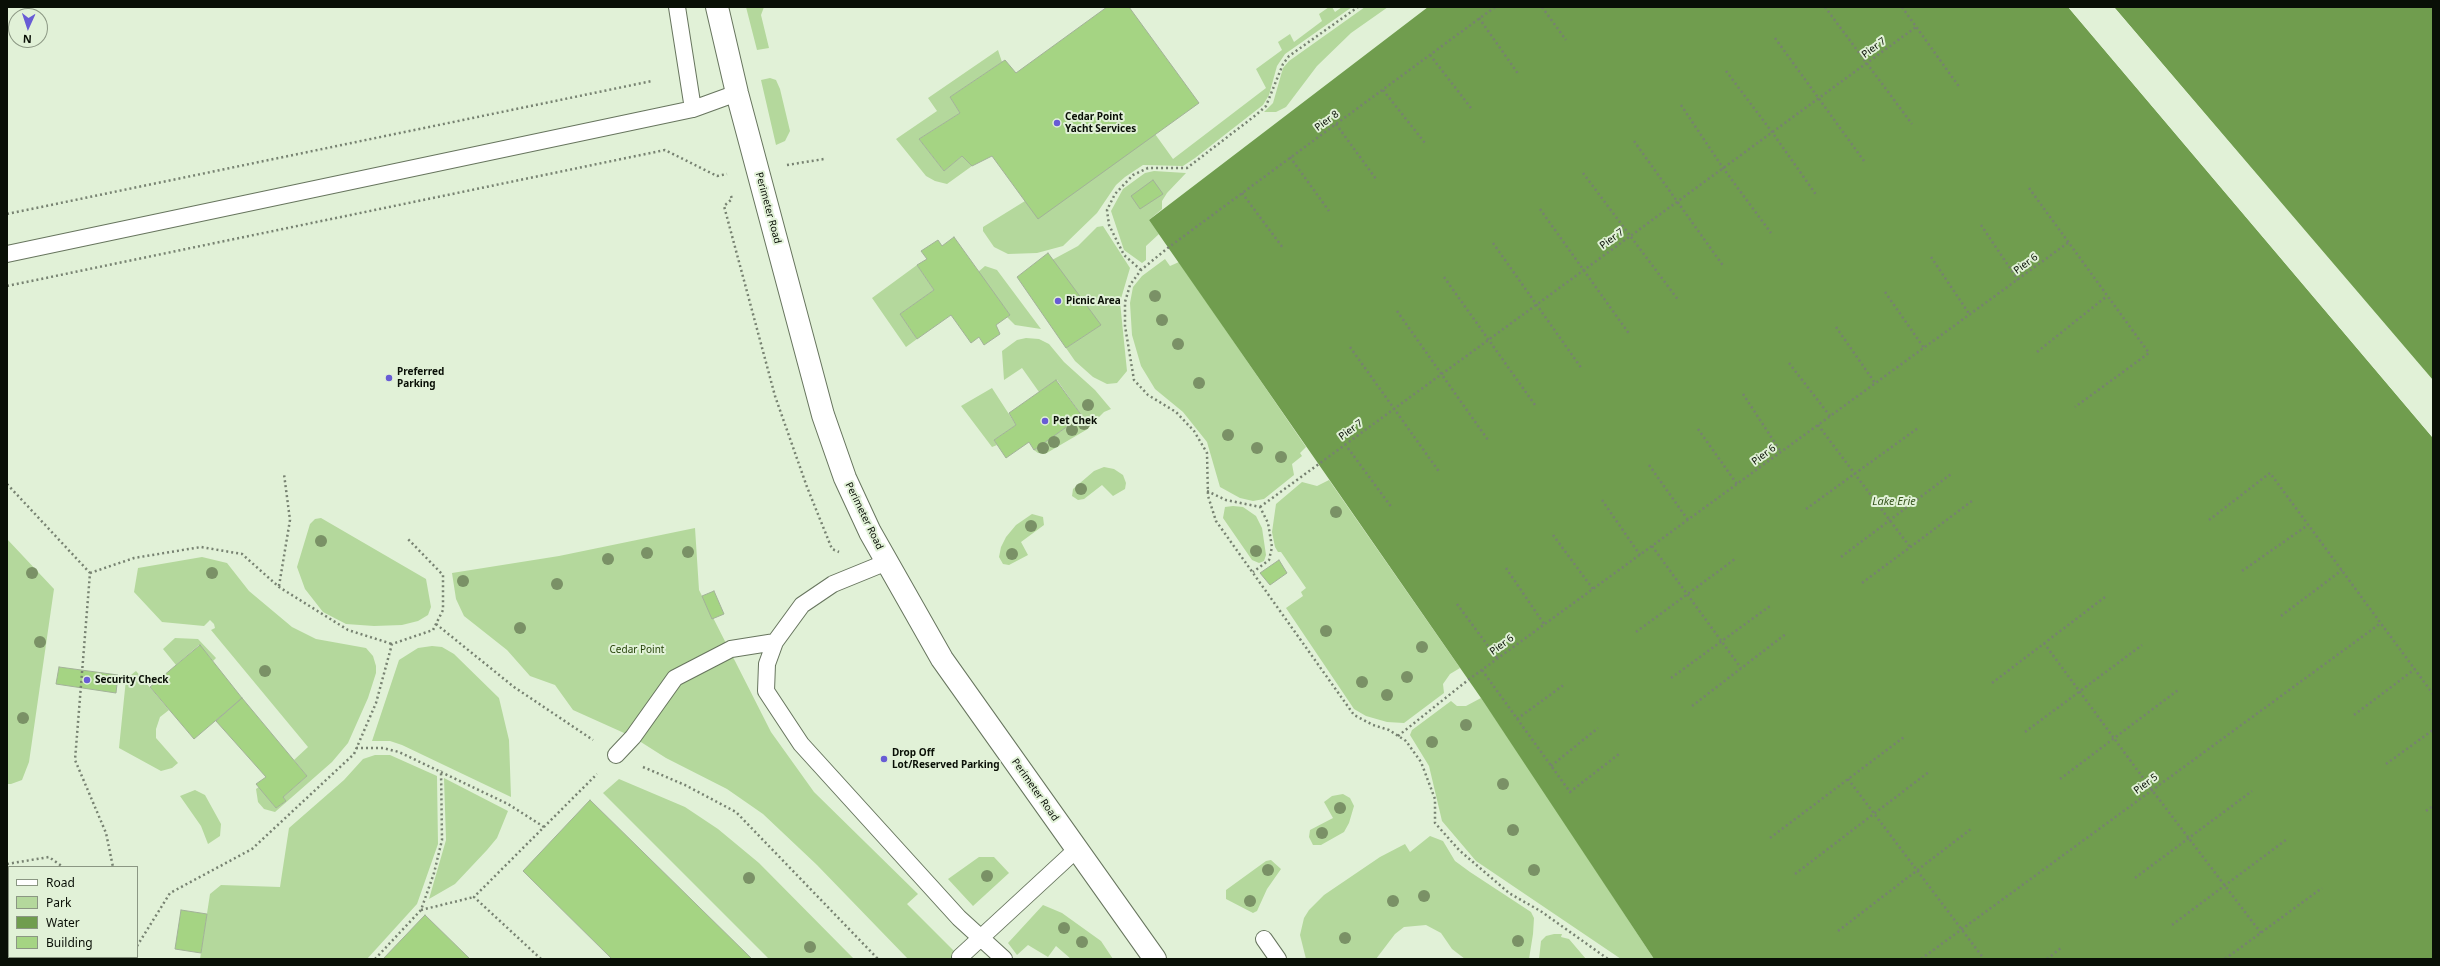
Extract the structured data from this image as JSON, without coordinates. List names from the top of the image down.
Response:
{
  "streets": {
    "street": ["Perimeter Road"],
    "path": [
      "Pier 7",
      "Pier 8",
      "Pier 6",
      "Pier 5"
    ]
  },
  "crossings": [
    ["Pier 8", "Pier 6"]
  ],
  "water": ["Lake Erie"],
  "parks": ["Cedar Point"],
  "places": [
    "Cedar Point Yacht Services",
    "Picnic Area",
    "Preferred Parking",
    "Pet Chek",
    "Security Check",
    "Drop Off Lot/Reserved Parking"
  ],
  "legend": [
    "Road",
    "Park",
    "Water",
    "Building"
  ],
  "north": "bottom"
}
